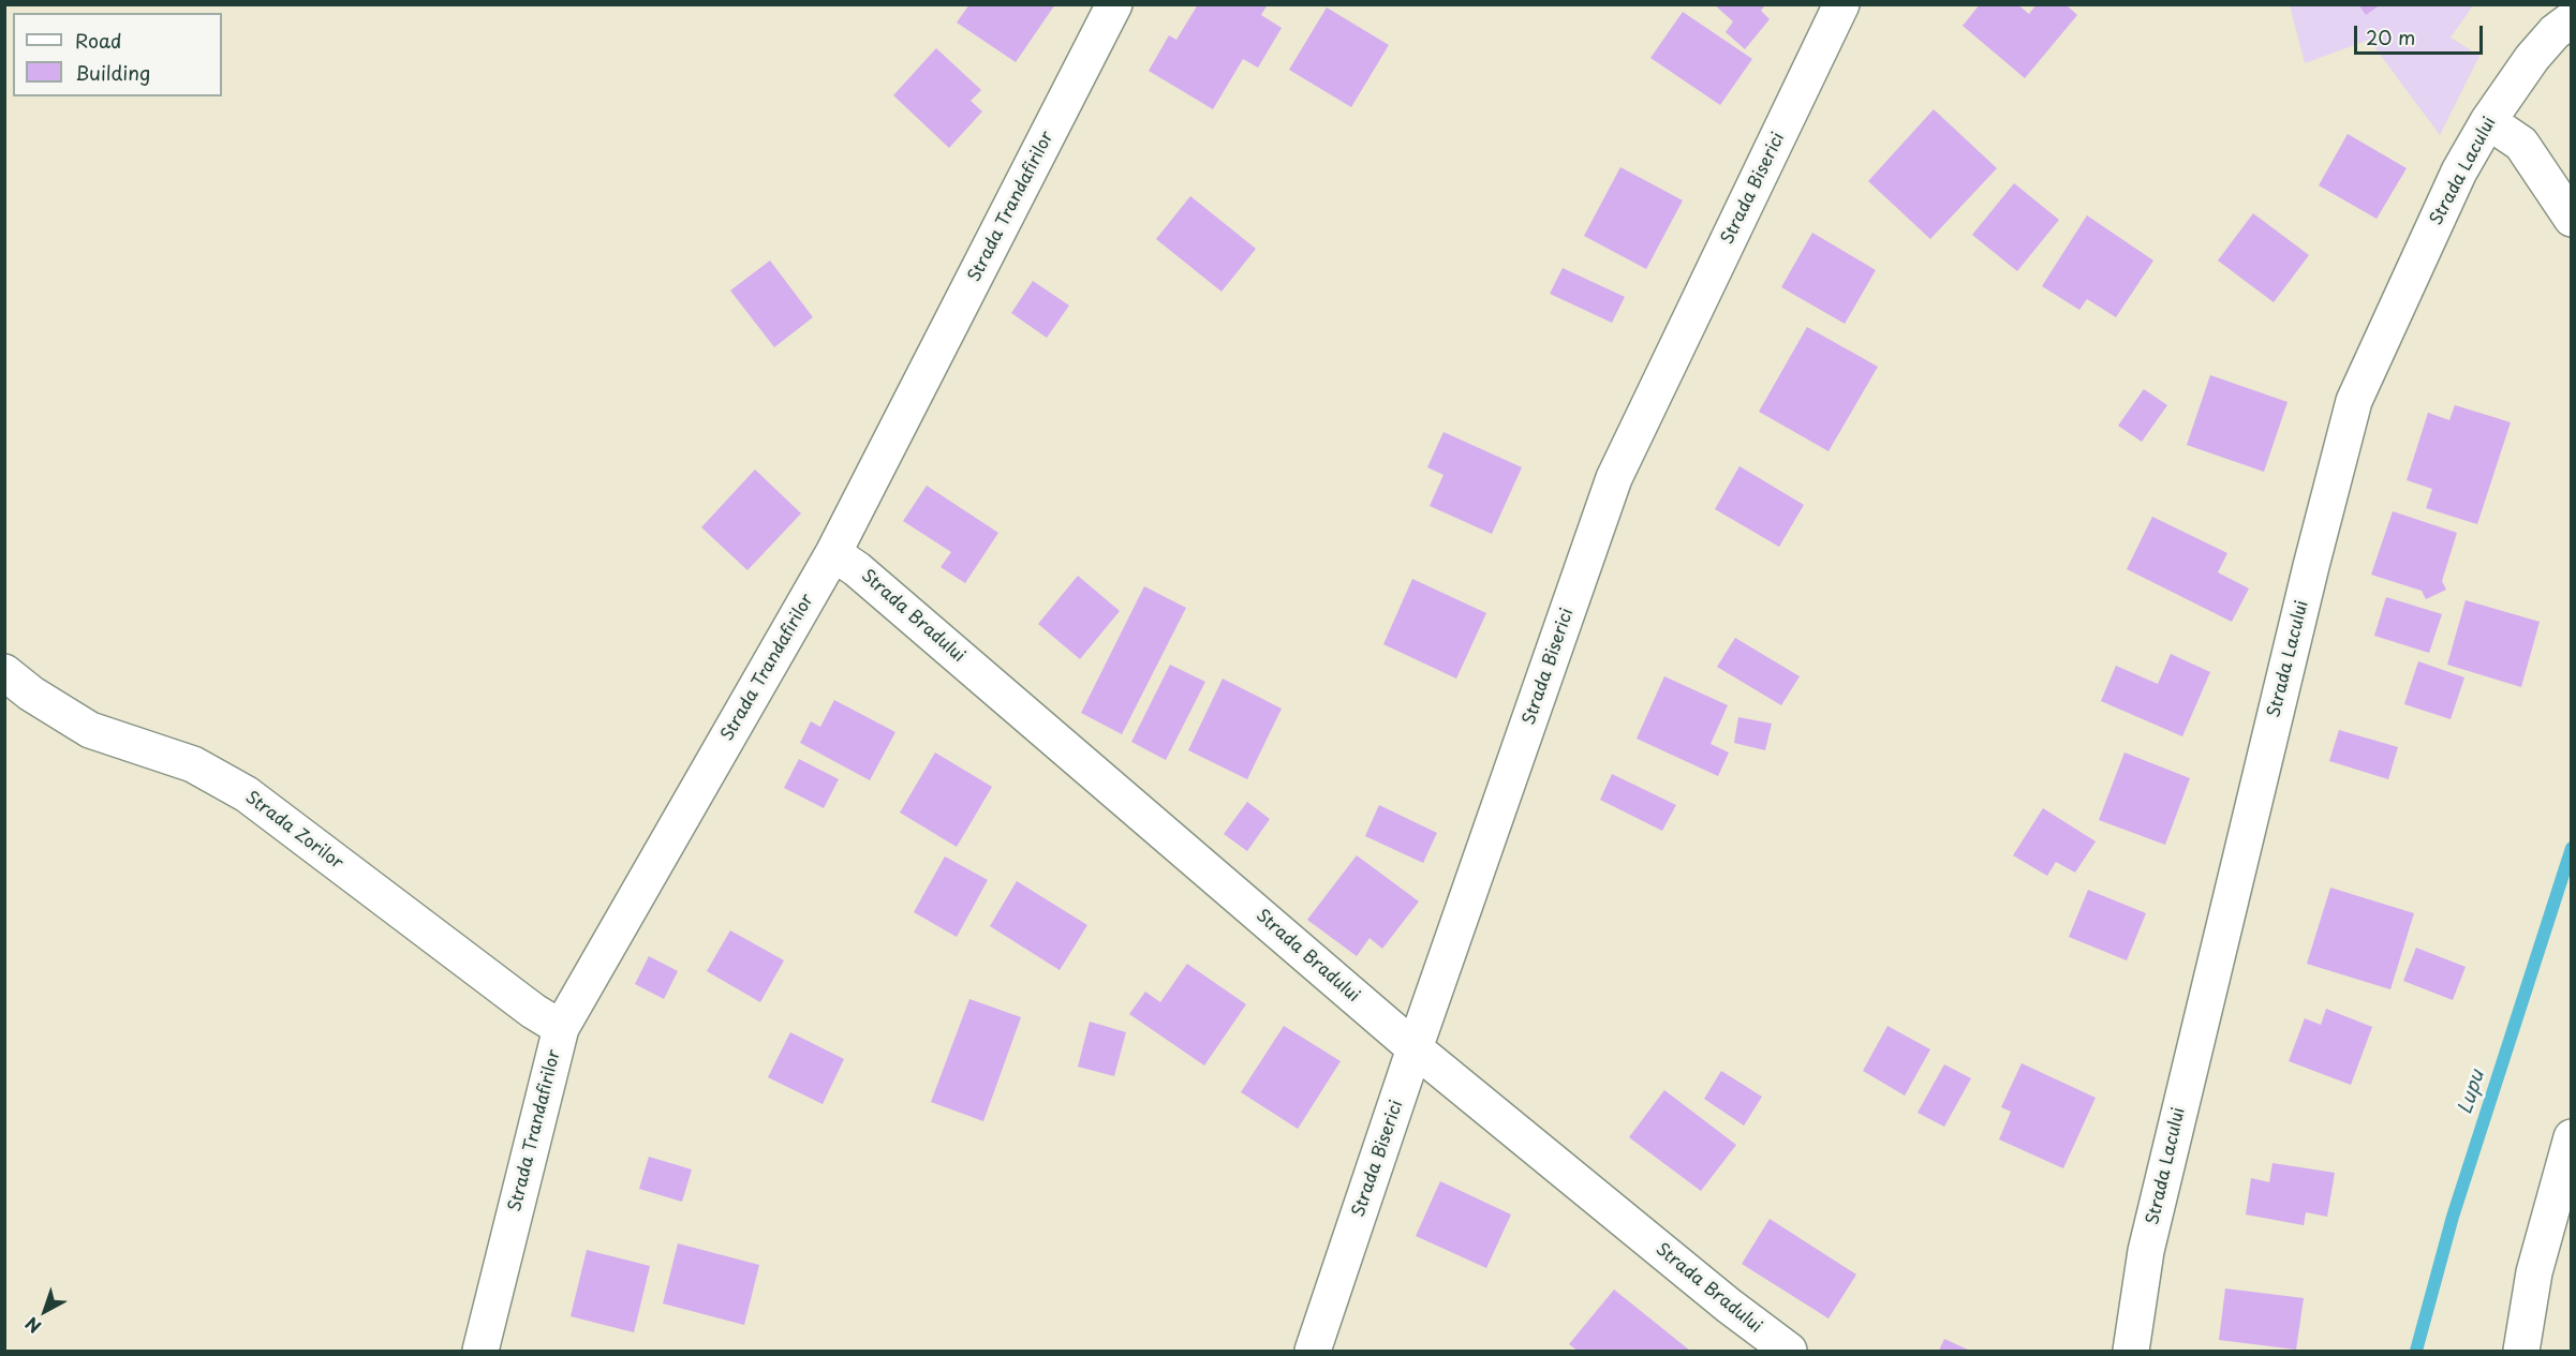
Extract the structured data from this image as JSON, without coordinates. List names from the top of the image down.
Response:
{
  "streets": {
    "street": [
      "Strada Lacului",
      "Strada Biserici",
      "Strada Trandafirilor",
      "Strada Bradului",
      "Strada Zorilor"
    ]
  },
  "crossings": [
    ["Strada Biserici", "Strada Bradului"],
    ["Strada Trandafirilor", "Strada Bradului"],
    ["Strada Trandafirilor", "Strada Zorilor"]
  ],
  "water": ["Lupu"],
  "legend": ["Road", "Building"],
  "scale_bar": "20 m",
  "north": "bottom left"
}
